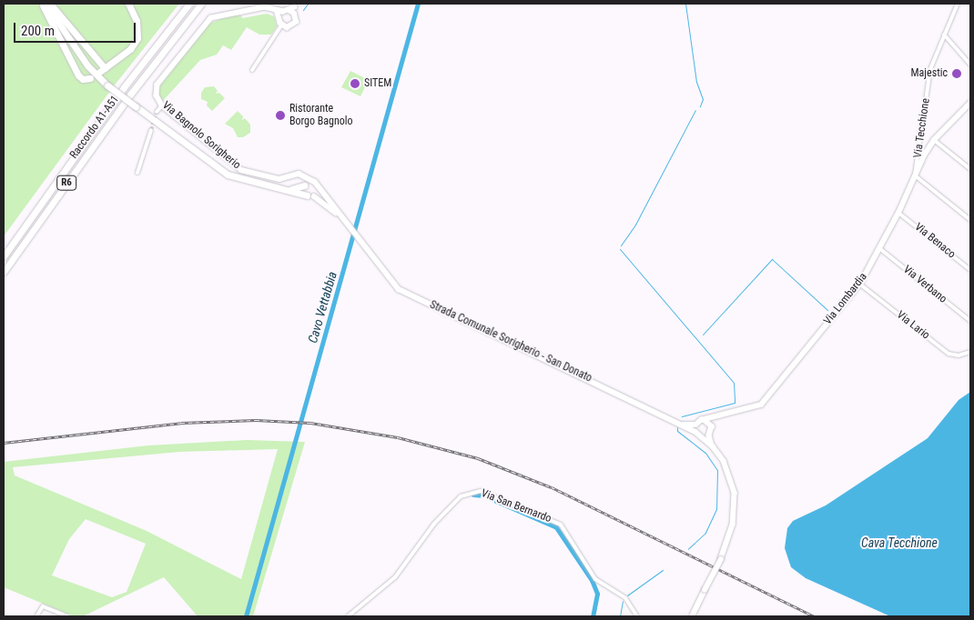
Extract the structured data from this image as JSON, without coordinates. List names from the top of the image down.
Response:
{
  "streets": {
    "highway": ["Raccordo A1-A51", "R6"],
    "street": [
      "Via Tecchione",
      "Via Bagnolo Sorigherio",
      "Via Benaco",
      "Via Verbano",
      "Via Lombardia",
      "Via Lario",
      "Strada Comunale Sorigherio - San Donato",
      "Via San Bernardo"
    ]
  },
  "crossings": [
    ["Via Tecchione", "Via Lombardia"],
    ["Via Benaco", "Via Lombardia"],
    ["Via Verbano", "Via Lombardia"],
    ["Via Lombardia", "Via Lario"]
  ],
  "water": ["Cavo Vettabbia", "Cava Tecchione"],
  "places": ["Majestic", "SITEM", "Ristorante Borgo Bagnolo"],
  "scale_bar": "200 m"
}
